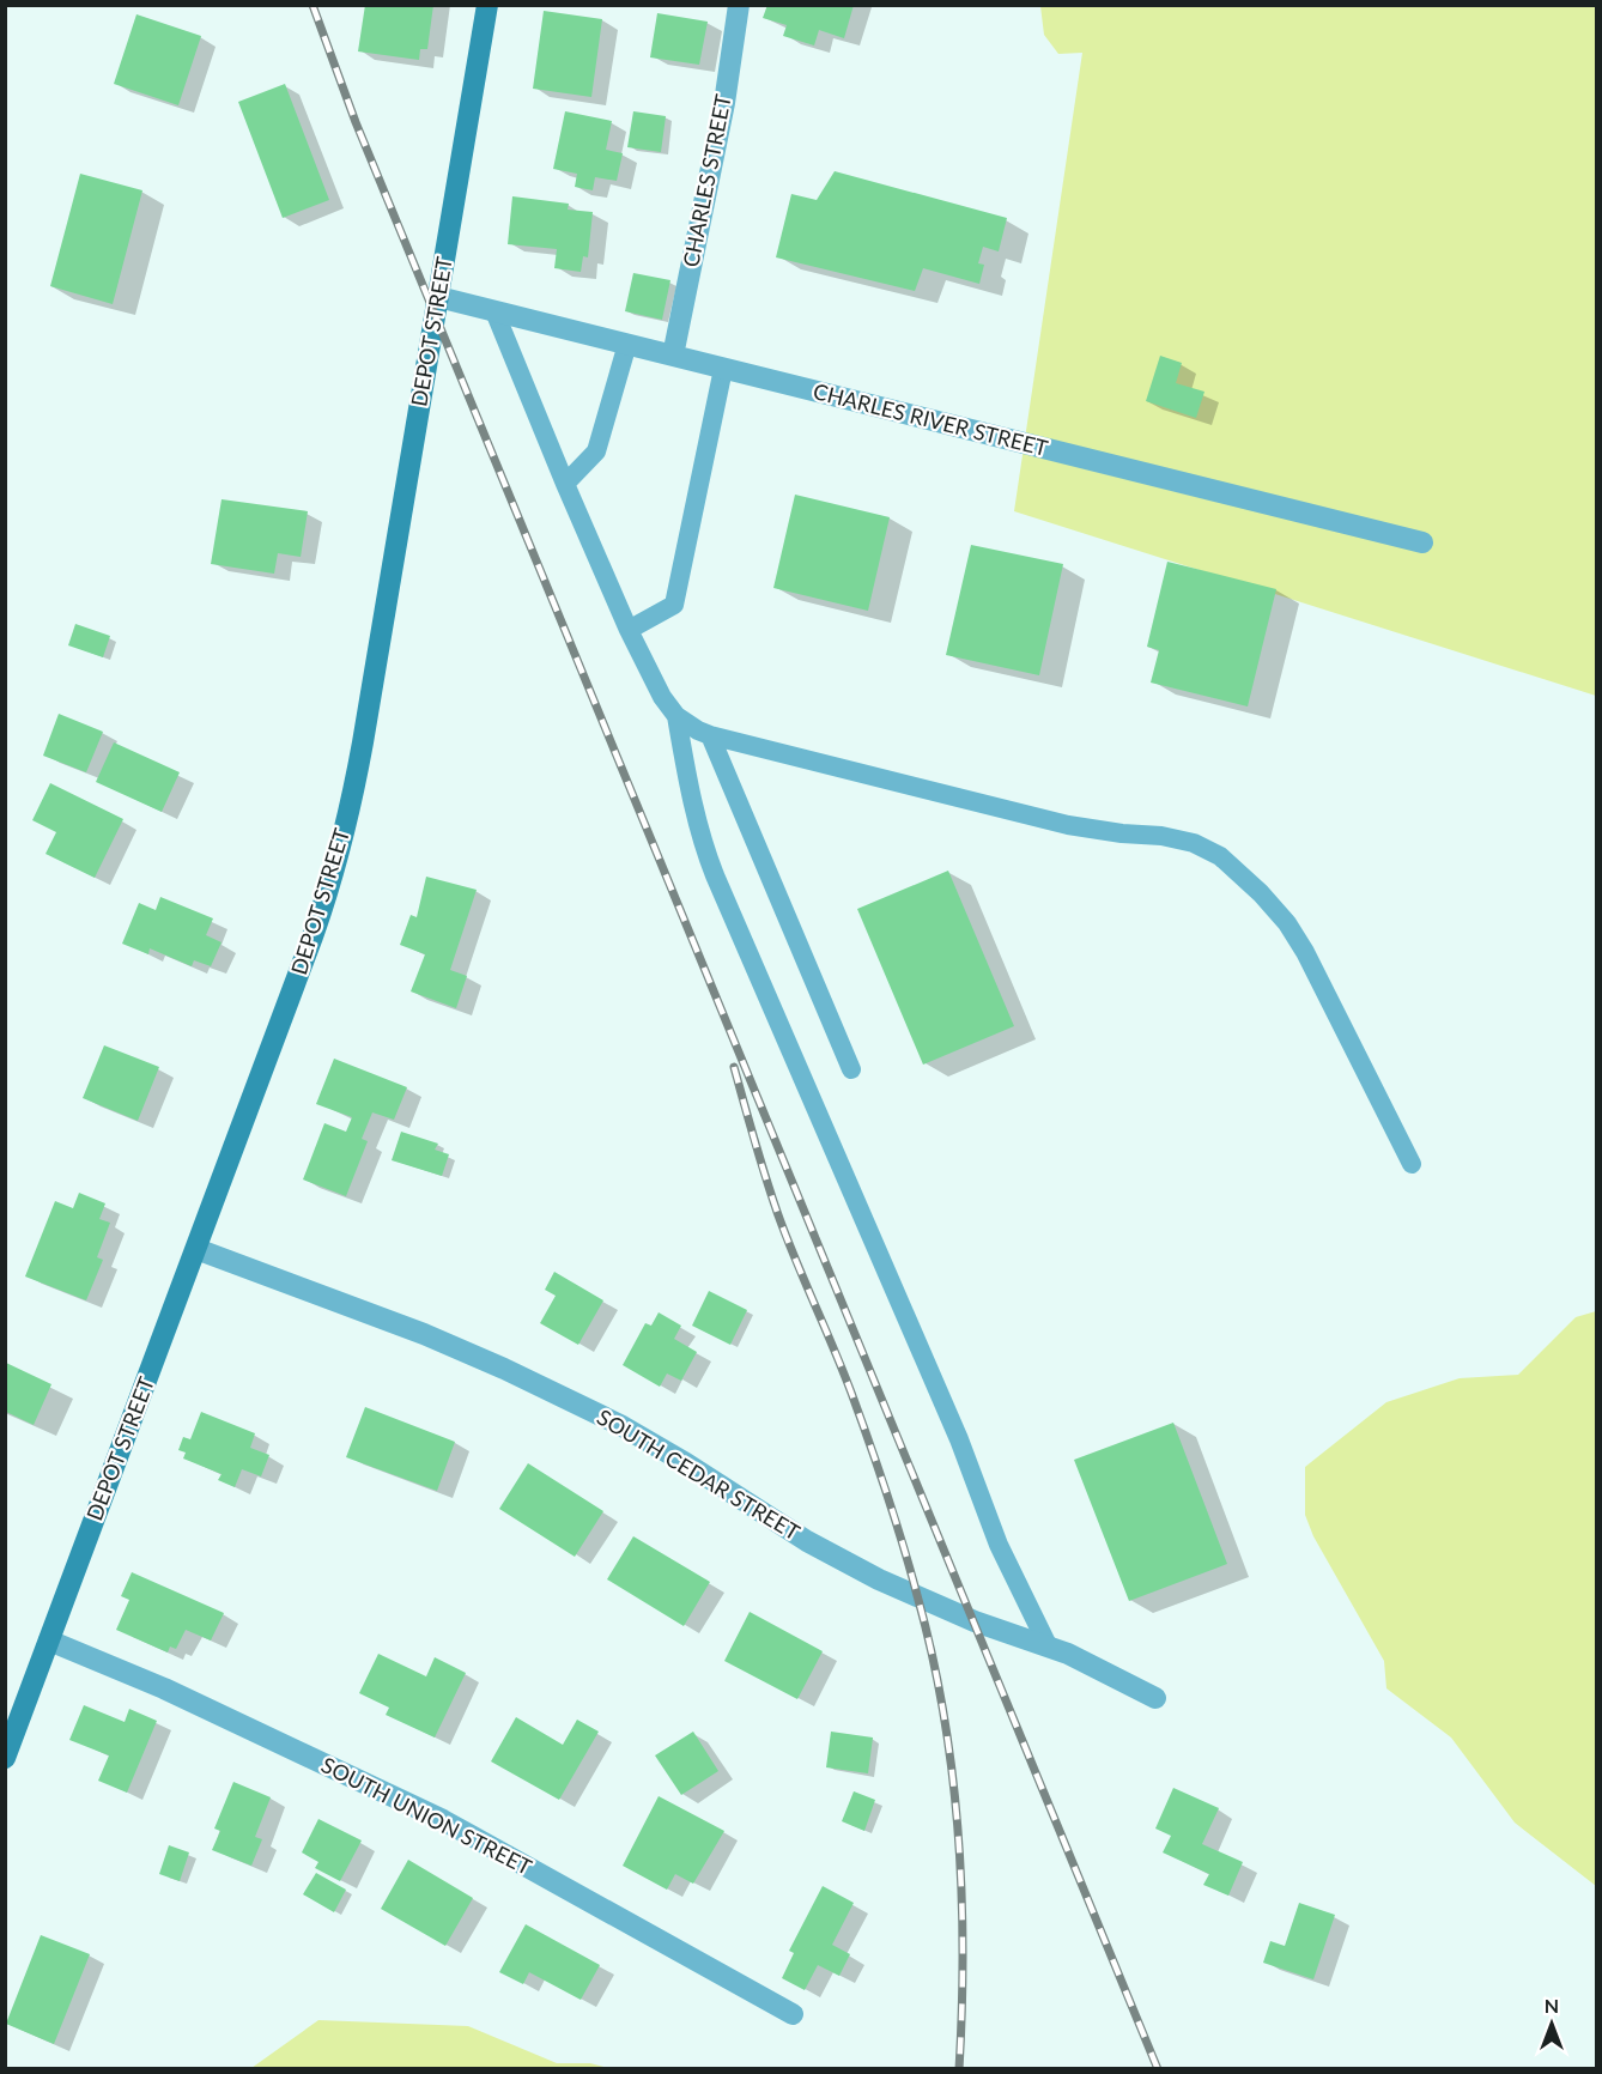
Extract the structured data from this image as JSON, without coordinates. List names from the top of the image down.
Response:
{
  "streets": {
    "main road": ["DEPOT STREET"],
    "street": [
      "CHARLES STREET",
      "CHARLES RIVER STREET",
      "SOUTH CEDAR STREET",
      "SOUTH UNION STREET"
    ]
  },
  "crossings": [
    ["CHARLES STREET", "CHARLES RIVER STREET"],
    ["DEPOT STREET", "CHARLES RIVER STREET"],
    ["DEPOT STREET", "SOUTH CEDAR STREET"],
    ["DEPOT STREET", "SOUTH UNION STREET"]
  ],
  "north": "top"
}
